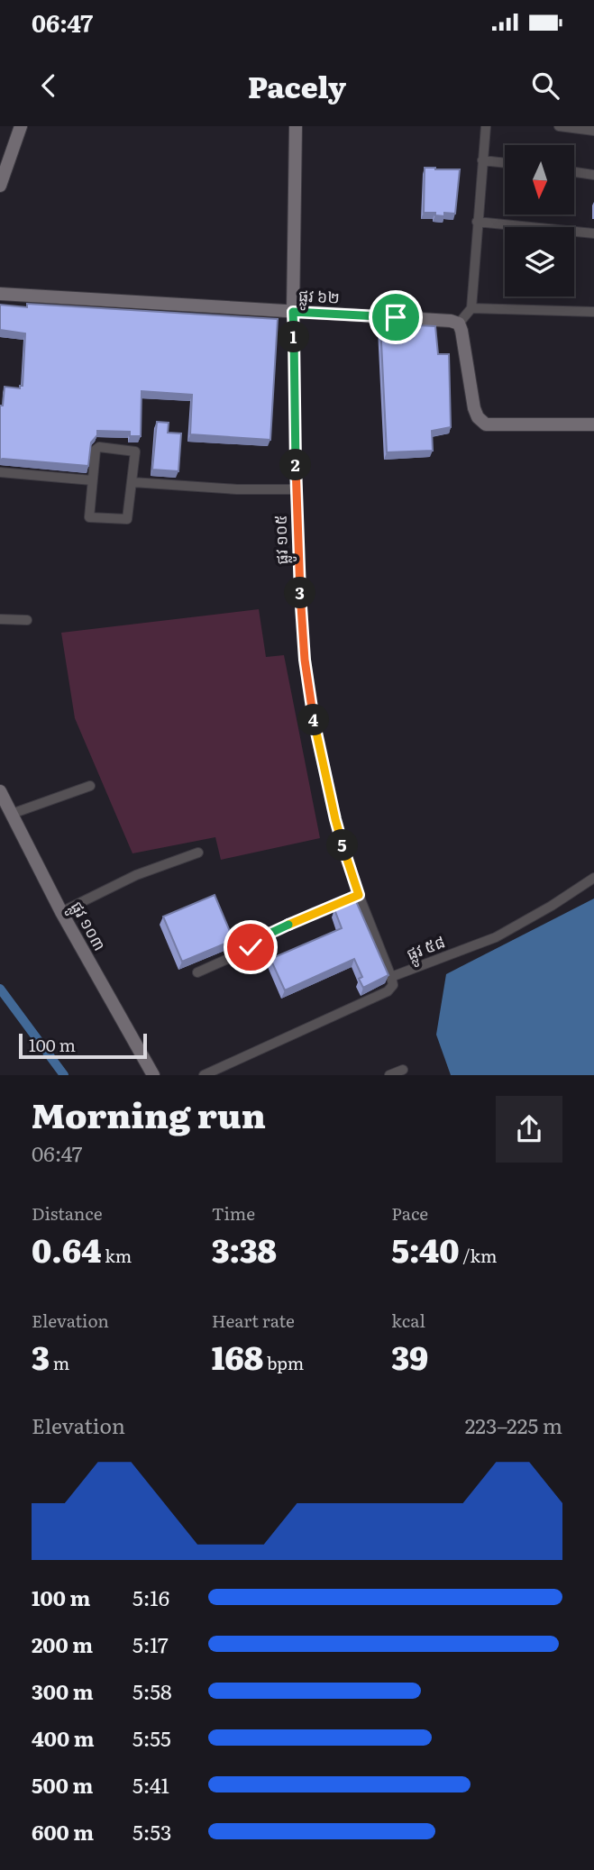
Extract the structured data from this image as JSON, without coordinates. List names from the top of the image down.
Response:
{
  "streets": {
    "street": [
      "ផ្លូវ ៦២",
      "ផ្លូវ ១០៥",
      "ផ្លូវ ១០៣",
      "ផ្លូវ ៥៨"
    ]
  },
  "crossings": [
    ["ផ្លូវ ៦២", "ផ្លូវ ១០៥"],
    ["ផ្លូវ ១០៥", "ផ្លូវ ៥៨"]
  ],
  "scale_bar": "100 m",
  "north": "bottom",
  "page": {
    "status": "06:47",
    "header": "Pacely",
    "pins": [
      "1",
      "2",
      "3",
      "4",
      "5"
    ],
    "scale": "100 m",
    "heading": ["Morning run", "06:47"],
    "stats": [
      ["Distance", "0.64 km"],
      ["Time", "3:38"],
      ["Pace", "5:40 /km"],
      ["Elevation", "3 m"],
      ["Heart rate", "168 bpm"],
      ["kcal", "39"]
    ],
    "chart": ["Elevation", "223–225 m"],
    "list": [
      {
        "name": "100 m",
        "note": "5:16"
      },
      {
        "name": "200 m",
        "note": "5:17"
      },
      {
        "name": "300 m",
        "note": "5:58"
      },
      {
        "name": "400 m",
        "note": "5:55"
      },
      {
        "name": "500 m",
        "note": "5:41"
      },
      {
        "name": "600 m",
        "note": "5:53"
      }
    ]
  }
}
